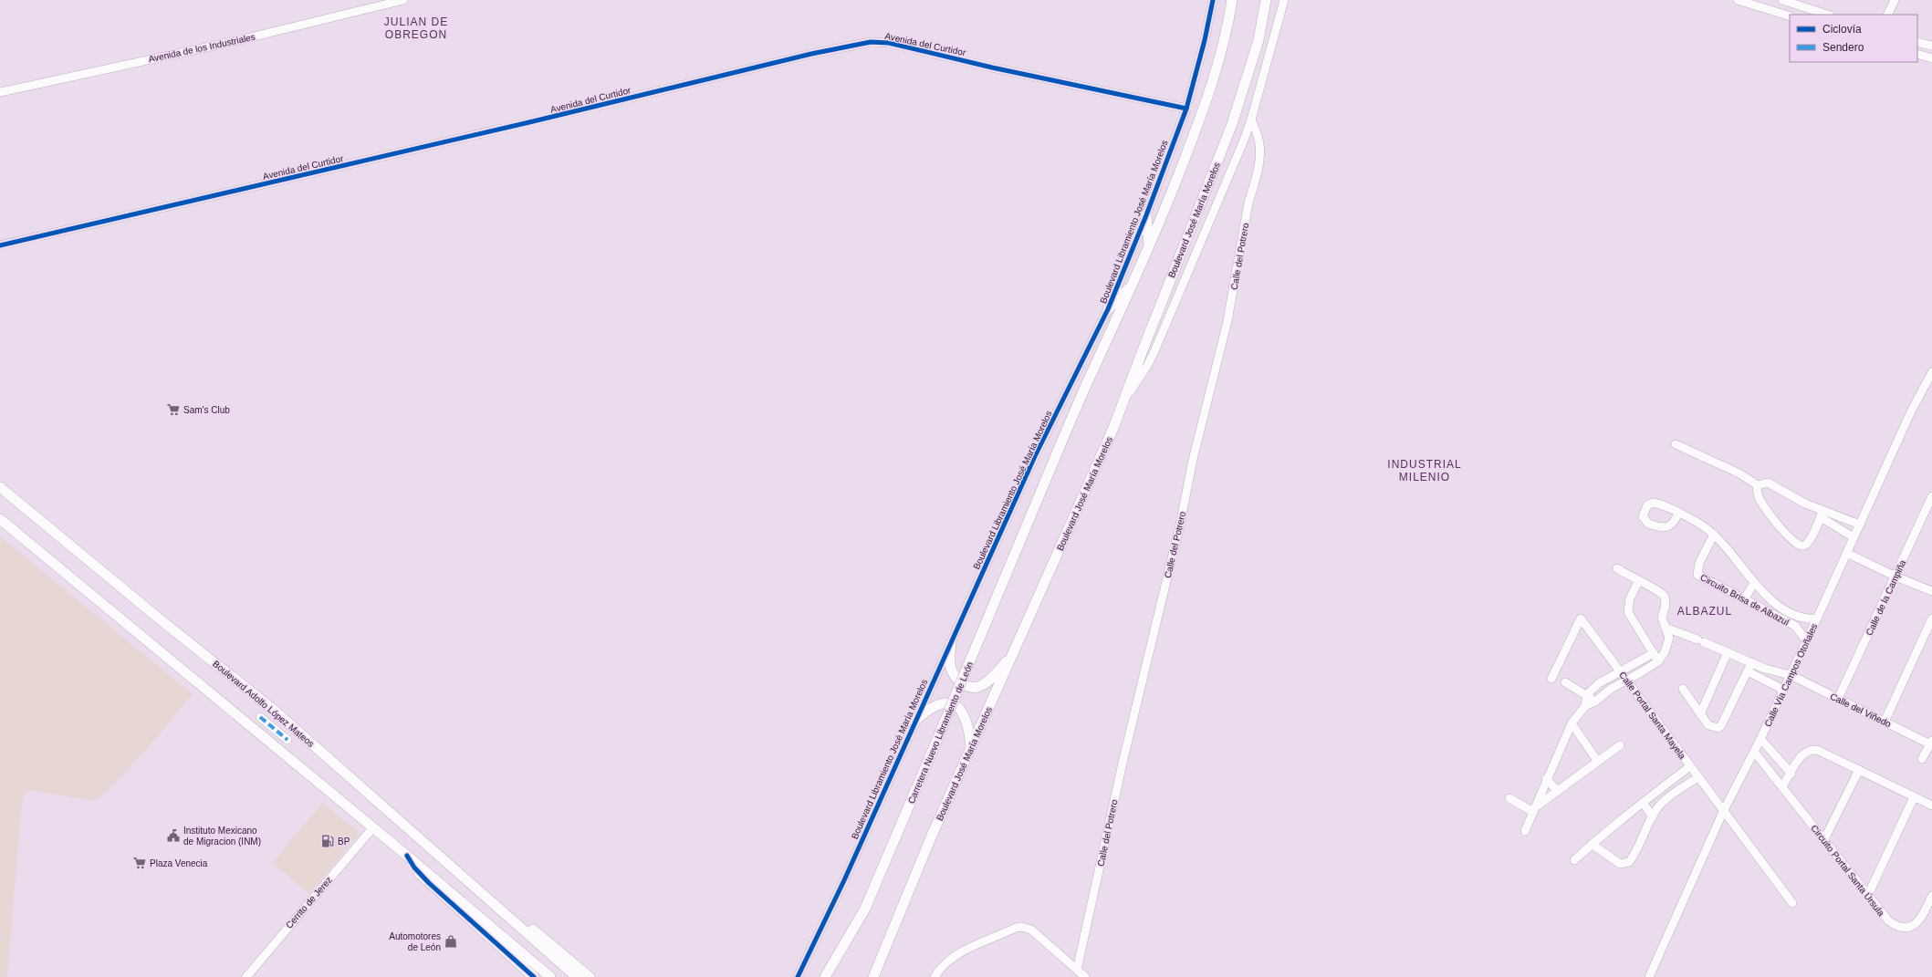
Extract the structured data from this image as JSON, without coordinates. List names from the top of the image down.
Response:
{
  "streets": {
    "main road": ["Boulevard José María Morelos", "Boulevard Adolfo López Mateos", "Carretera Nuevo Libramiento de León"],
    "street": [
      "Avenida del Curtidor",
      "Avenida de los Industriales",
      "Boulevard Libramiento José María Morelos",
      "Calle del Potrero",
      "Calle de la Campiña",
      "Circuito Brisa de Albazul",
      "Calle Vía Campos Otoñales",
      "Calle del Viñedo",
      "Calle Portal Santa Mayela",
      "Circuito Portal Santa Úrsula",
      "Cerrito de Jerez"
    ]
  },
  "crossings": [
    ["Avenida del Curtidor", "Boulevard Libramiento José María Morelos"],
    ["Calle de la Campiña", "Calle del Viñedo"],
    ["Circuito Brisa de Albazul", "Calle Vía Campos Otoñales"],
    ["Calle Vía Campos Otoñales", "Calle del Viñedo"],
    ["Calle Vía Campos Otoñales", "Calle Portal Santa Mayela"],
    ["Calle Vía Campos Otoñales", "Circuito Portal Santa Úrsula"]
  ],
  "districts": ["JULIAN DE OBREGON", "INDUSTRIAL MILENIO", "ALBAZUL"],
  "places": {
    "supermarket": ["Sam's Club", "Plaza Venecia"],
    "public building": ["Instituto Mexicano de Migracion (INM)"],
    "fuel station": ["BP"],
    "shop": ["Automotores de León"]
  },
  "legend": ["Ciclovía", "Sendero"]
}
